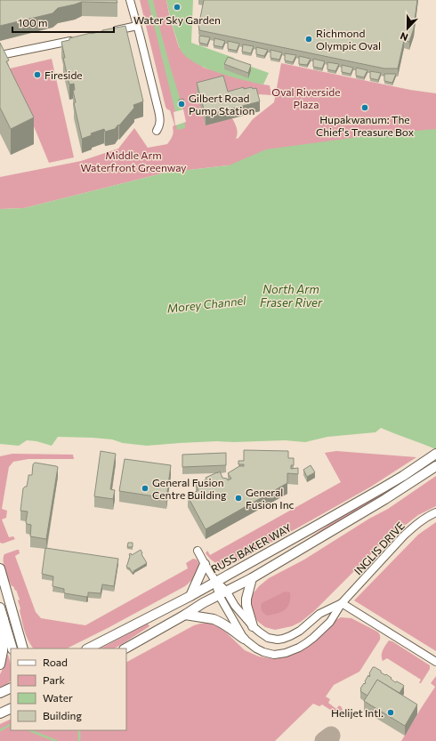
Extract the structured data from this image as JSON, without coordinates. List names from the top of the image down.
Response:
{
  "streets": {
    "main road": ["RUSS BAKER WAY"],
    "street": ["INGLIS DRIVE"]
  },
  "crossings": [
    ["RUSS BAKER WAY", "INGLIS DRIVE"]
  ],
  "water": ["North Arm Fraser River", "Morey Channel"],
  "parks": ["Oval Riverside Plaza", "Middle Arm Waterfront Greenway"],
  "places": [
    "Water Sky Garden",
    "Richmond Olympic Oval",
    "Fireside",
    "Gilbert Road Pump Station",
    "Hupakwanum: The Chief's Treasure Box",
    "General Fusion Centre Building",
    "General Fusion Inc",
    "Helijet Intl."
  ],
  "legend": [
    "Road",
    "Park",
    "Water",
    "Building"
  ],
  "scale_bar": "100 m",
  "north": "bottom"
}
